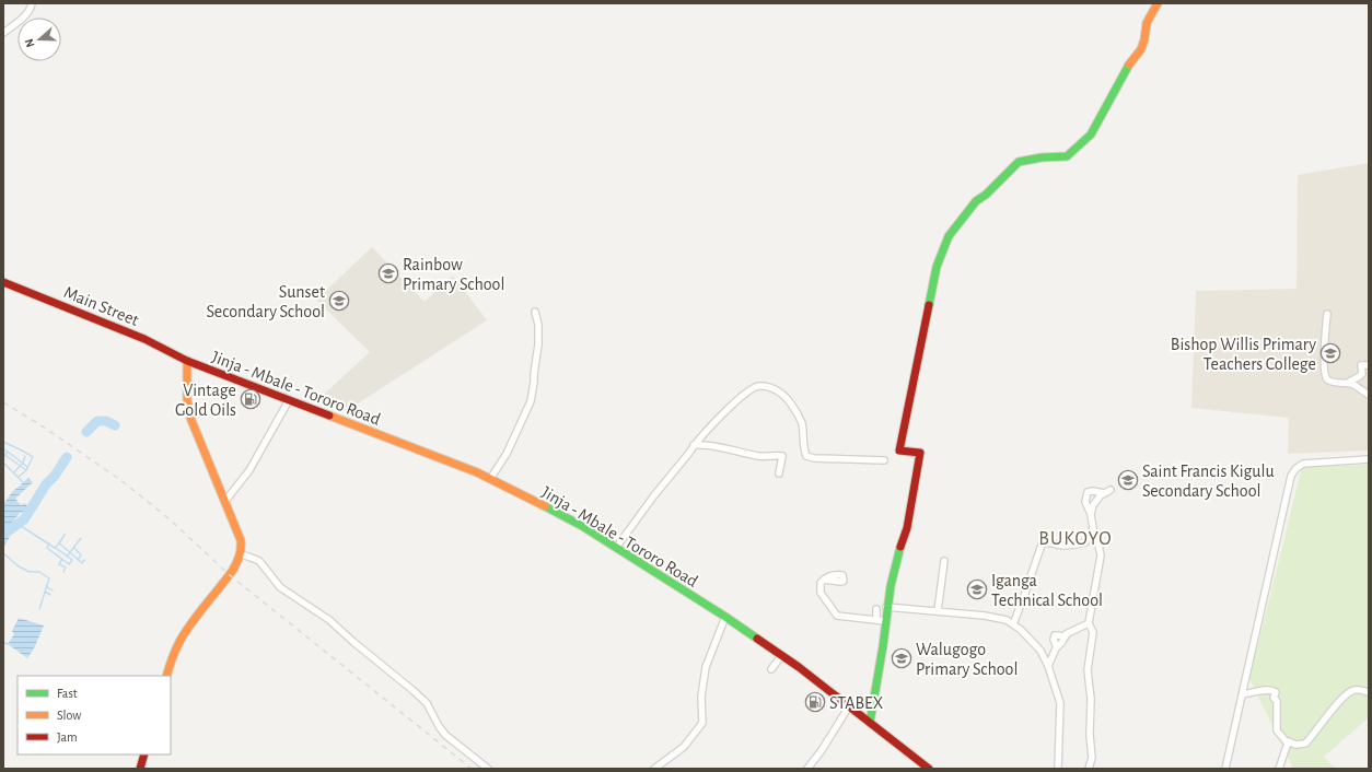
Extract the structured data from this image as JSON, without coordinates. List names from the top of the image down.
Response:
{
  "streets": {
    "main road": ["Main Street", "Jinja - Mbale - Tororo Road"]
  },
  "crossings": [
    ["Main Street", "Jinja - Mbale - Tororo Road"]
  ],
  "districts": ["BUKOYO"],
  "places": {
    "school or university": [
      "Rainbow Primary School",
      "Sunset Secondary School",
      "Bishop Willis Primary Teachers College",
      "Saint Francis Kigulu Secondary School",
      "Iganga Technical School",
      "Walugogo Primary School"
    ],
    "fuel station": ["Vintage Gold Oils", "STABEX"]
  },
  "legend": ["Fast", "Slow", "Jam"],
  "north": "left"
}
